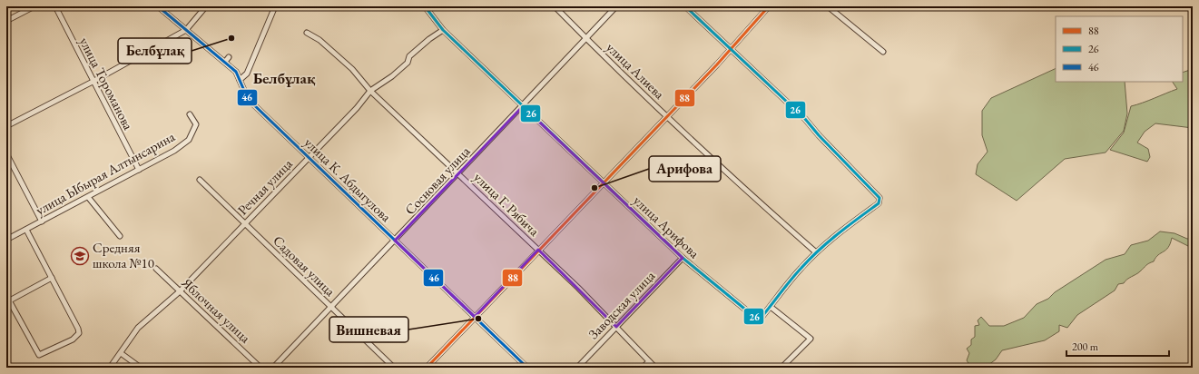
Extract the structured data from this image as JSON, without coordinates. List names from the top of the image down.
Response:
{
  "streets": {
    "street": [
      "улица Алиева",
      "улица Тороманова",
      "улица Ыбырая Алтынсарина",
      "улица К. Абдыгулова",
      "Сосновая улица",
      "Речная улица",
      "улица Г. Рябича",
      "улица Арифова",
      "Садовая улица",
      "Заводская улица",
      "Яблочная улица"
    ]
  },
  "crossings": [
    ["улица Алиева", "Сосновая улица"],
    ["улица Тороманова", "улица Ыбырая Алтынсарина"],
    ["улица К. Абдыгулова", "Сосновая улица"],
    ["улица К. Абдыгулова", "Речная улица"],
    ["Сосновая улица", "улица Г. Рябича"],
    ["Сосновая улица", "улица Арифова"],
    ["Сосновая улица", "Садовая улица"],
    ["Речная улица", "улица Г. Рябича"],
    ["Речная улица", "улица Арифова"],
    ["Речная улица", "Садовая улица"],
    ["Речная улица", "Яблочная улица"],
    ["улица Г. Рябича", "Заводская улица"],
    ["улица Арифова", "Заводская улица"]
  ],
  "districts": ["Белбұлақ"],
  "places": {
    "other": ["Белбұлақ", "Арифова", "Вишневая"],
    "school or university": ["Средняя школа №10"]
  },
  "lines": ["transit line 88", "transit line 26", "transit line 46"],
  "legend": ["88", "26", "46"],
  "scale_bar": "200 m"
}
